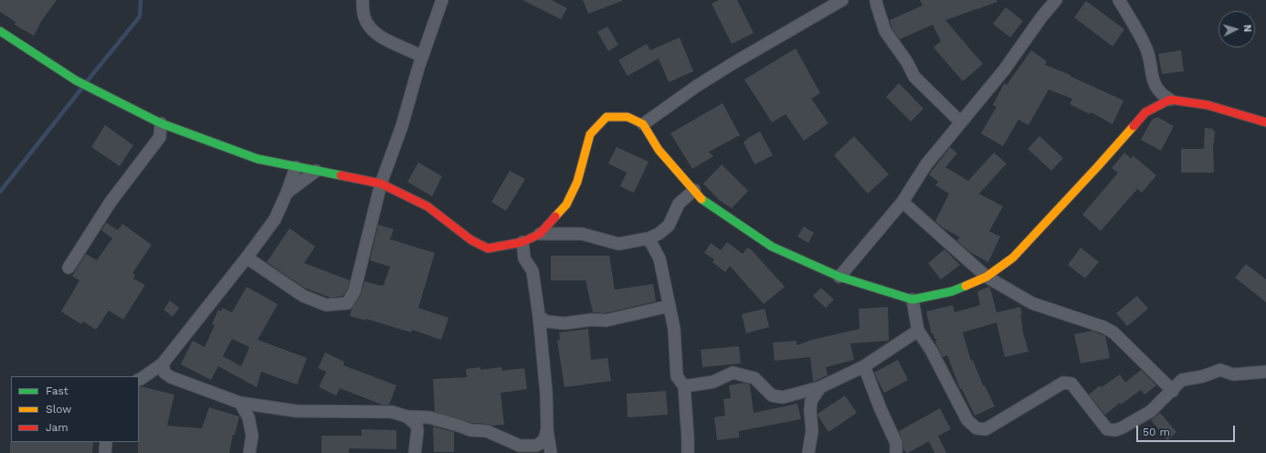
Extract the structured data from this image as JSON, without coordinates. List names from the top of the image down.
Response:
{
  "legend": ["Fast", "Slow", "Jam"],
  "scale_bar": "50 m",
  "north": "right"
}
